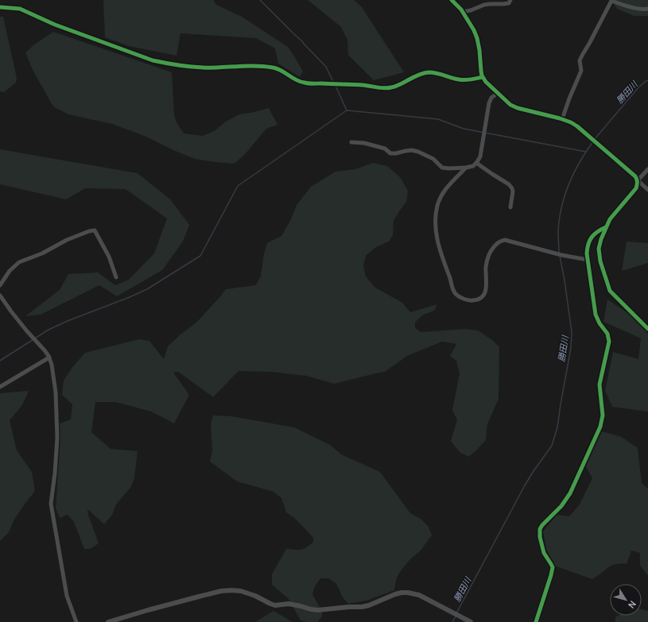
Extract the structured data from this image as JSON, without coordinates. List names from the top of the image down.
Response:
{
  "water": ["勝田川"],
  "north": "bottom right"
}
